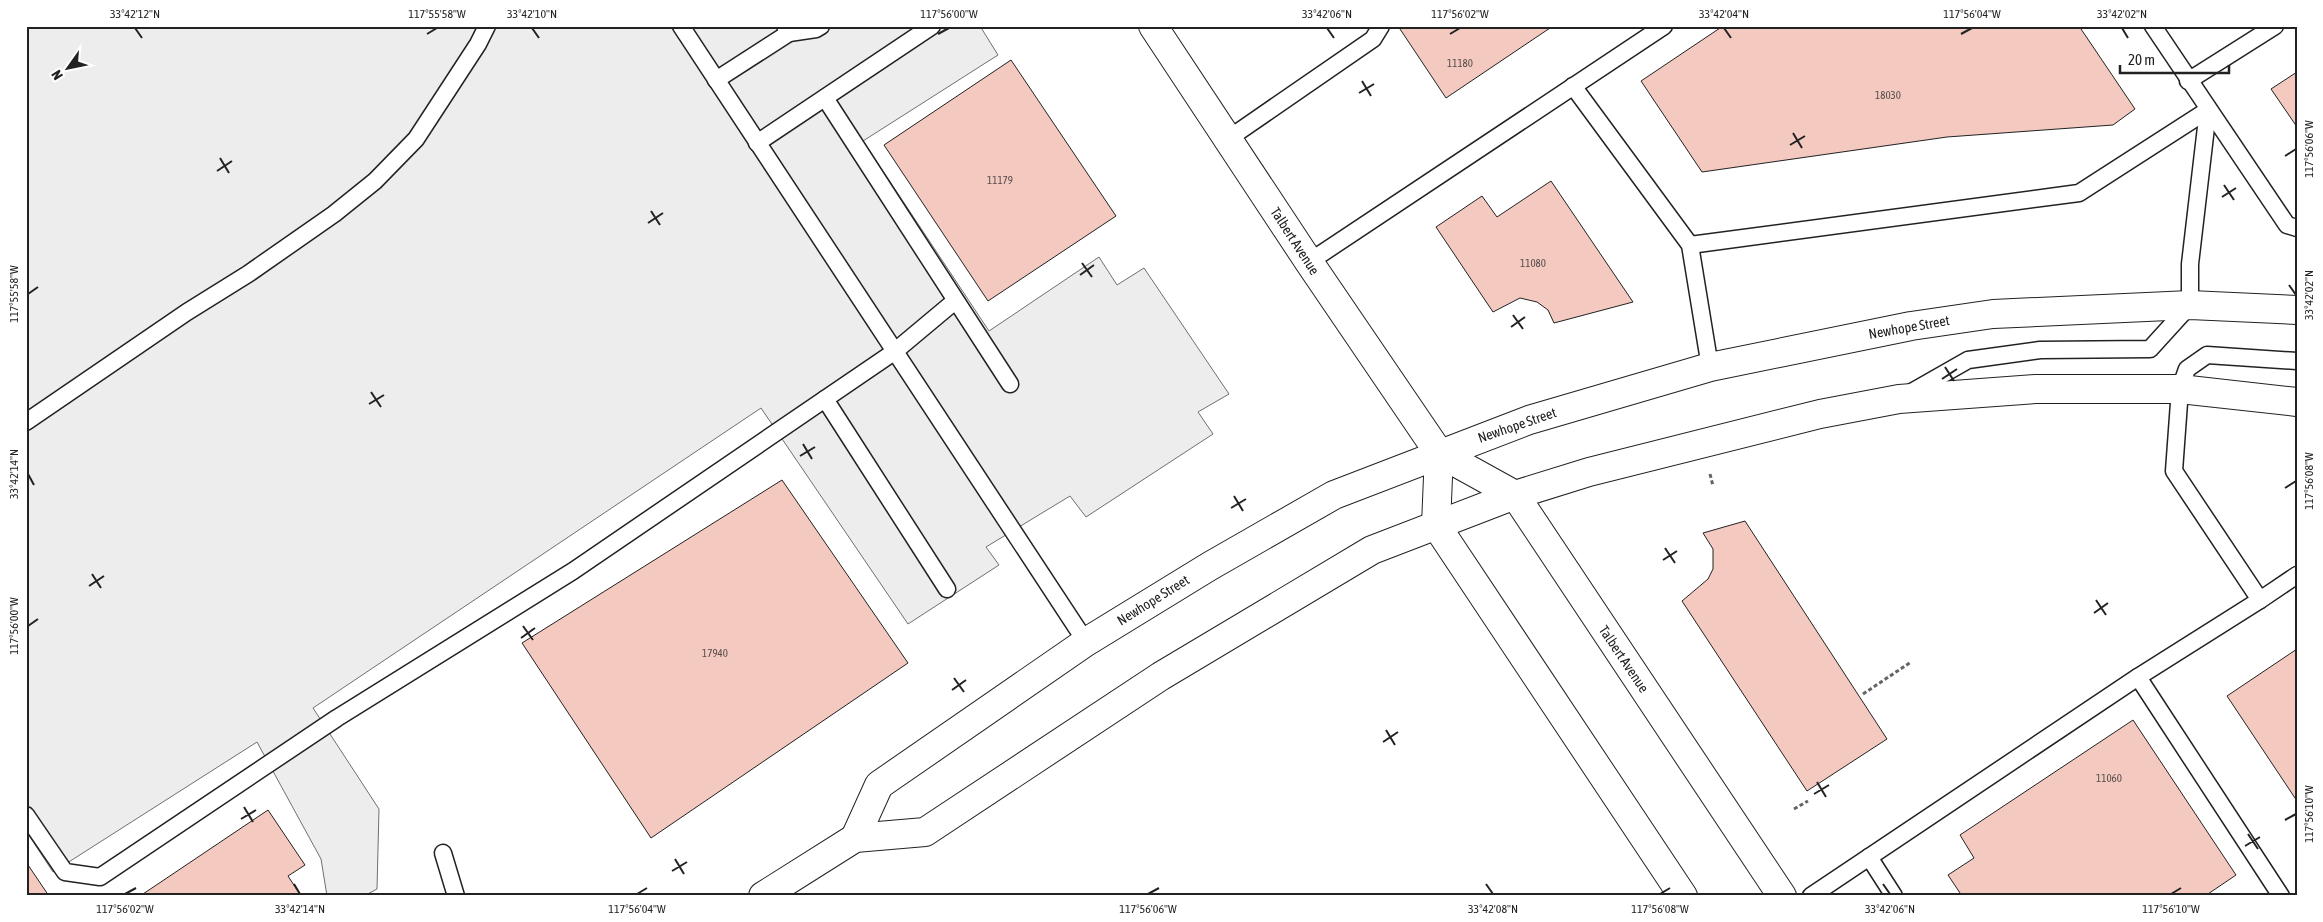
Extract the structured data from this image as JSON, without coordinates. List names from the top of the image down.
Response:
{
  "streets": {
    "street": ["Talbert Avenue", "Newhope Street"]
  },
  "crossings": [
    ["Talbert Avenue", "Newhope Street"]
  ],
  "house_numbers": [
    "11180",
    "18030",
    "11179",
    "11080",
    "17940",
    "11060"
  ],
  "scale_bar": "20 m",
  "north": "bottom left",
  "coordinates": [
    "33°42'12\"N",
    "117°55'58\"W",
    "33°42'10\"N",
    "117°56'00\"W",
    "33°42'06\"N",
    "117°56'02\"W",
    "33°42'04\"N",
    "117°56'04\"W",
    "33°42'02\"N",
    "117°56'06\"W",
    "33°42'14\"N",
    "117°56'08\"W",
    "117°56'10\"W",
    "33°42'08\"N"
  ]
}
